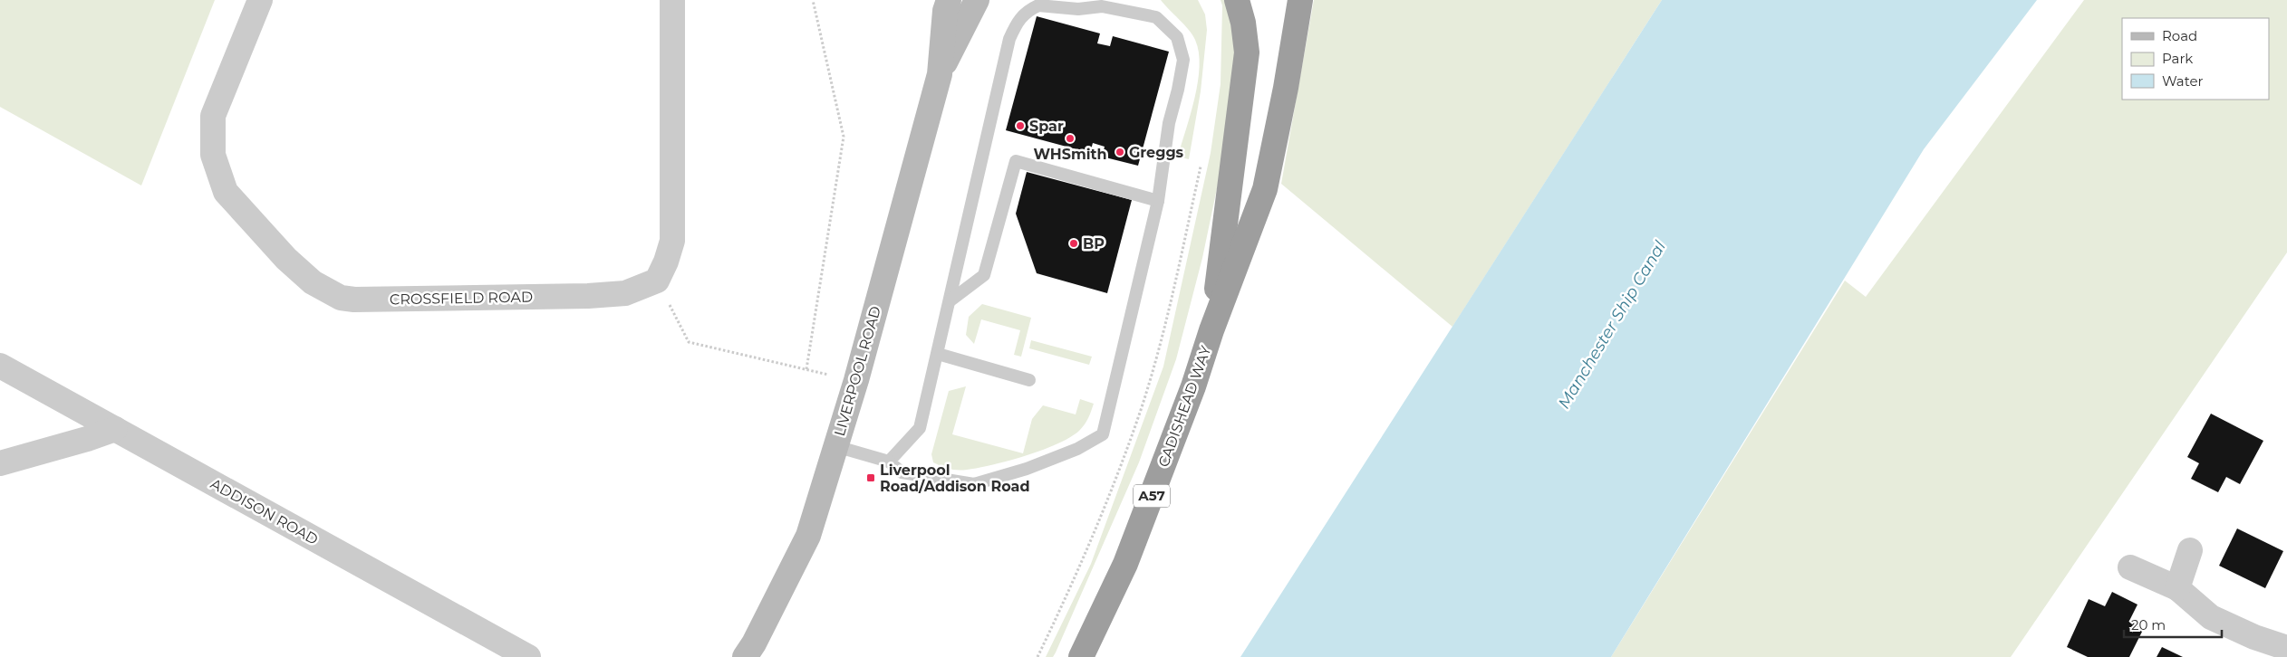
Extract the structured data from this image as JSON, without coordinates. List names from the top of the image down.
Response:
{
  "streets": {
    "highway": ["CADISHEAD WAY", "A57"],
    "main road": ["LIVERPOOL ROAD"],
    "street": ["CROSSFIELD ROAD", "ADDISON ROAD"]
  },
  "water": ["Manchester Ship Canal"],
  "places": {
    "other": [
      "Spar",
      "WHSmith",
      "Greggs",
      "BP"
    ],
    "transit": ["Liverpool Road/Addison Road"]
  },
  "legend": ["Road", "Park", "Water"],
  "scale_bar": "20 m"
}
